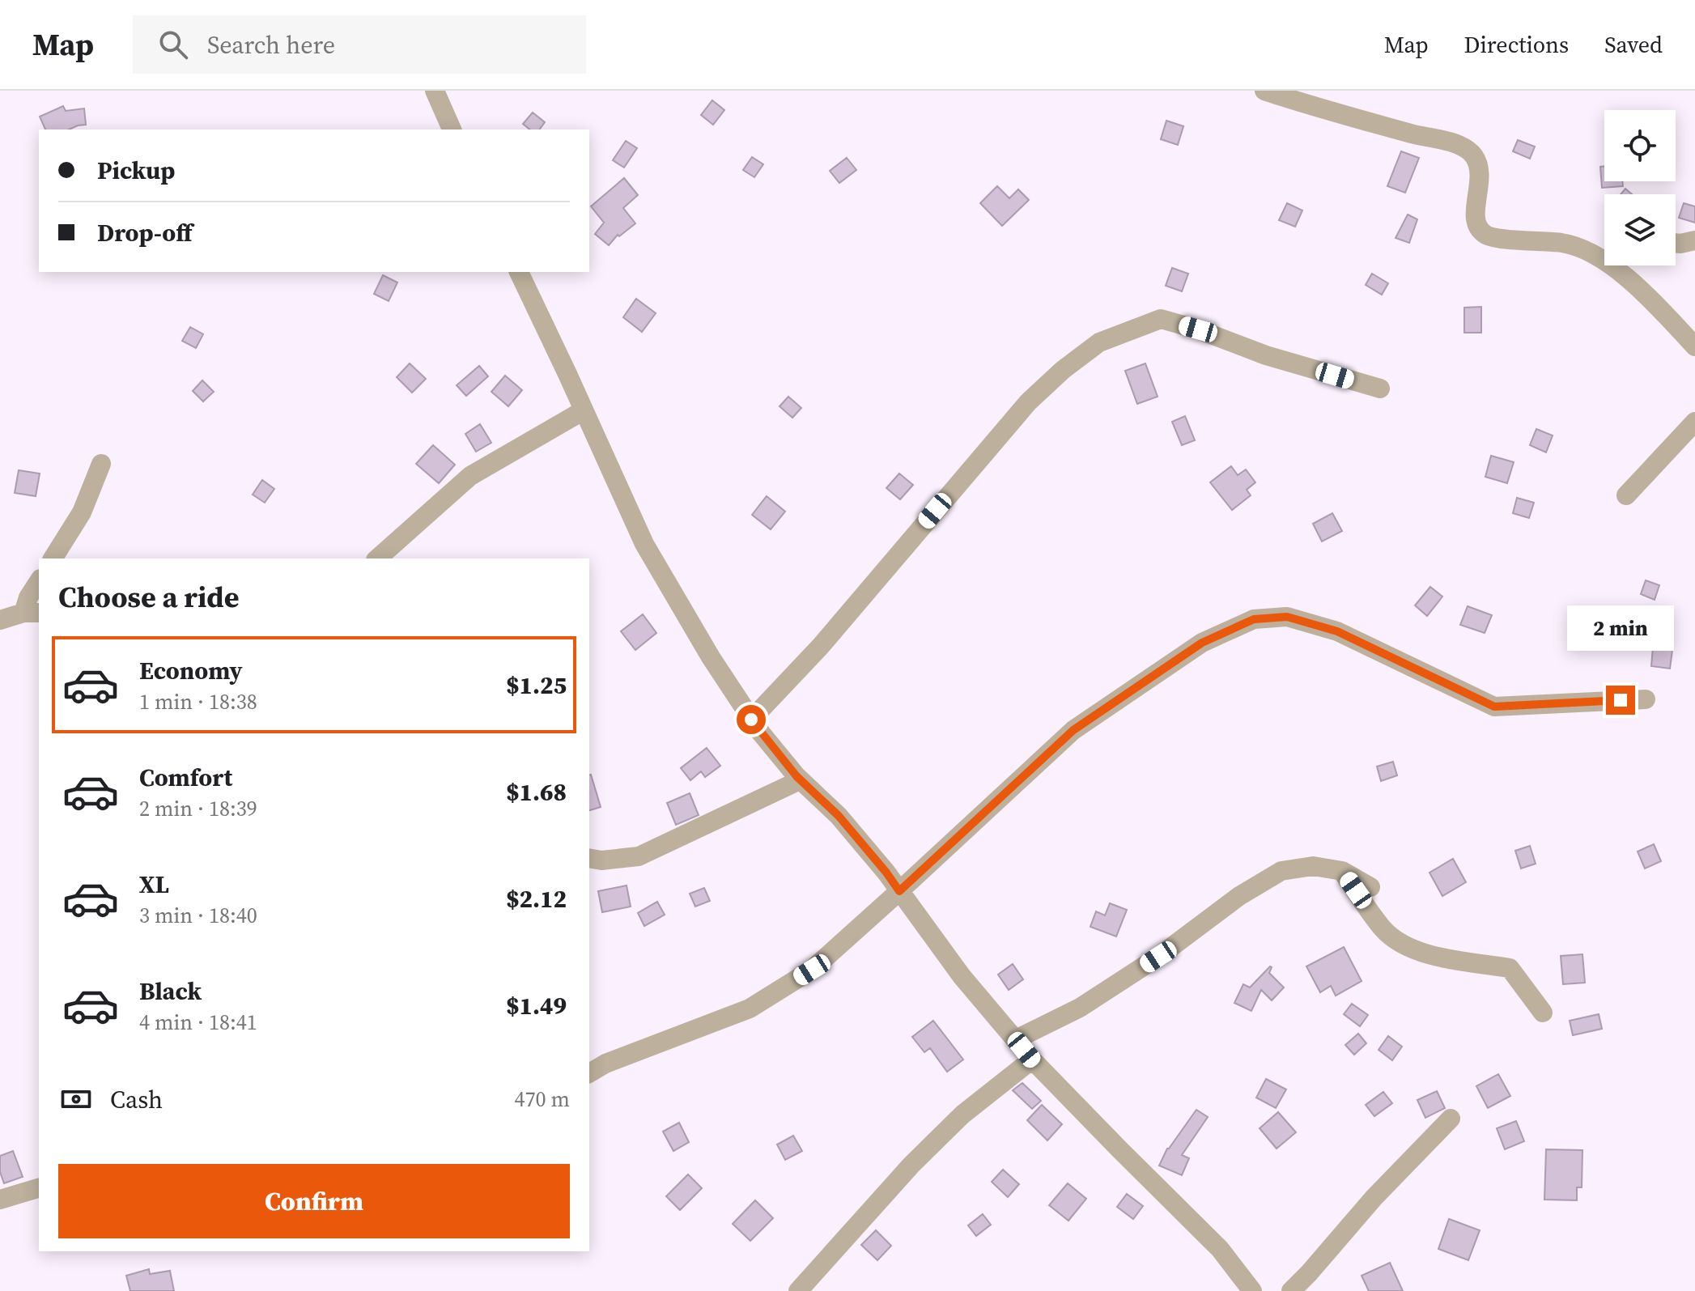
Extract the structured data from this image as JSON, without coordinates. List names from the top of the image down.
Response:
{
  "page": {
    "header": "Map",
    "search": "Search here",
    "nav": ["Map", "Directions", "Saved"],
    "banner": ["Pickup", "Drop-off"],
    "heading": "Choose a ride",
    "bubble": "2 min",
    "list": [
      {
        "name": "Economy",
        "note": "1 min · 18:38",
        "value": "$1.25"
      },
      {
        "name": "Comfort",
        "note": "2 min · 18:39",
        "value": "$1.68"
      },
      {
        "name": "XL",
        "note": "3 min · 18:40",
        "value": "$2.12"
      },
      {
        "name": "Black",
        "note": "4 min · 18:41",
        "value": "$1.49"
      }
    ],
    "pay": ["Cash", "470 m"],
    "buttons": "Confirm"
  }
}
